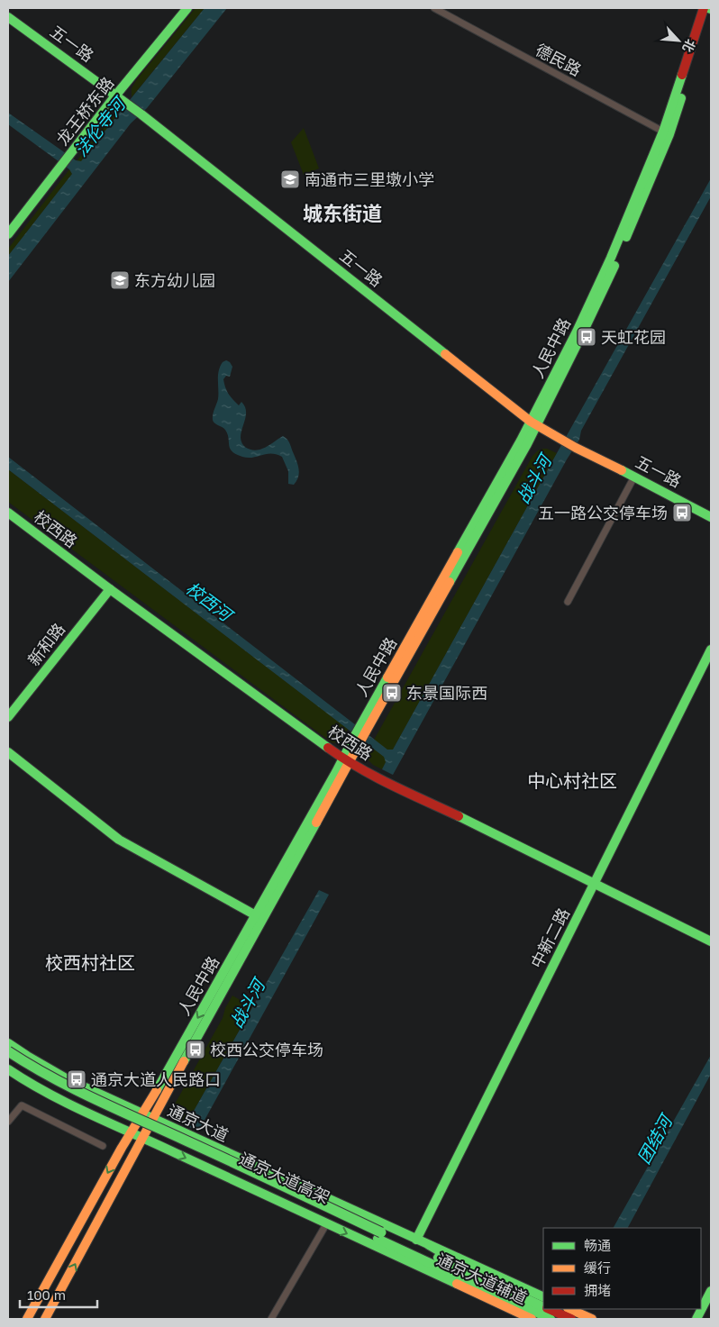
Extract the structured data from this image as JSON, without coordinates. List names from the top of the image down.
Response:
{
  "streets": {
    "main road": [
      "五一路",
      "龙王桥东路",
      "人民中路",
      "校西路",
      "新和路",
      "中新二路",
      "通京大道",
      "通京大道高架",
      "通京大道辅道"
    ],
    "street": ["德民路"]
  },
  "crossings": [
    ["五一路", "龙王桥东路"],
    ["五一路", "人民中路"],
    ["德民路", "人民中路"],
    ["人民中路", "校西路"],
    ["人民中路", "通京大道"],
    ["校西路", "新和路"],
    ["校西路", "中新二路"],
    ["中新二路", "通京大道"],
    ["通京大道", "通京大道辅道"]
  ],
  "districts": ["城东街道", "中心村社区", "校西村社区"],
  "water": [
    "法伦寺河",
    "战斗河",
    "校西河",
    "团结河"
  ],
  "places": {
    "school or university": ["南通市三里墩小学", "东方幼儿园"],
    "bus stop": [
      "天虹花园",
      "五一路公交停车场",
      "东景国际西",
      "校西公交停车场",
      "通京大道人民路口"
    ]
  },
  "legend": ["畅通", "缓行", "拥堵"],
  "scale_bar": "100 m",
  "north": "bottom right"
}
